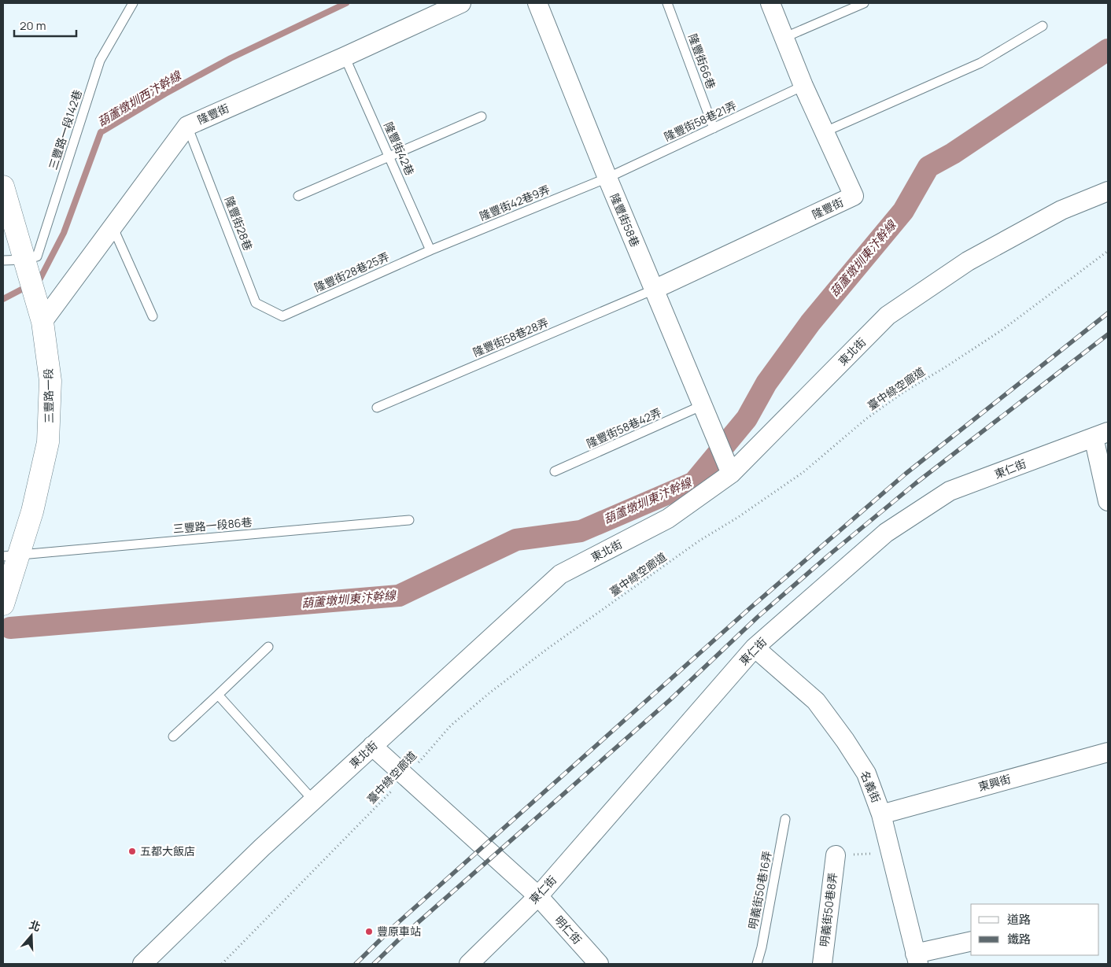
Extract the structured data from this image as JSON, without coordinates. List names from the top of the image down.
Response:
{
  "streets": {
    "street": [
      "隆豐街",
      "隆豐街58巷",
      "東北街",
      "三豐路一段",
      "東仁街",
      "東興街",
      "名義街",
      "明義街50巷8弄",
      "明仁街"
    ],
    "lane": [
      "隆豐街66巷",
      "隆豐街58巷21弄",
      "三豐路一段142巷",
      "隆豐街42巷",
      "隆豐街42巷9弄",
      "隆豐街28巷",
      "隆豐街28巷25弄",
      "隆豐街58巷28弄",
      "隆豐街58巷42弄",
      "三豐路一段86巷",
      "明義街50巷16弄"
    ],
    "path": ["臺中綠空廊道"]
  },
  "crossings": [
    ["隆豐街66巷", "隆豐街58巷21弄"],
    ["隆豐街", "隆豐街58巷21弄"],
    ["隆豐街", "隆豐街42巷"],
    ["隆豐街", "隆豐街58巷"],
    ["隆豐街", "隆豐街28巷"],
    ["隆豐街", "隆豐街58巷28弄"],
    ["隆豐街", "三豐路一段"],
    ["隆豐街58巷21弄", "隆豐街42巷9弄"],
    ["隆豐街58巷21弄", "隆豐街58巷"],
    ["三豐路一段142巷", "三豐路一段"],
    ["隆豐街42巷", "隆豐街42巷9弄"],
    ["隆豐街42巷", "隆豐街28巷25弄"],
    ["隆豐街42巷9弄", "隆豐街58巷"],
    ["隆豐街42巷9弄", "隆豐街28巷25弄"],
    ["隆豐街58巷", "隆豐街58巷28弄"],
    ["隆豐街58巷", "東北街"],
    ["隆豐街58巷", "隆豐街58巷42弄"],
    ["隆豐街28巷", "隆豐街28巷25弄"],
    ["東北街", "明仁街"],
    ["臺中綠空廊道", "明仁街"],
    ["三豐路一段", "三豐路一段86巷"],
    ["東仁街", "名義街"],
    ["東仁街", "明仁街"],
    ["東興街", "名義街"]
  ],
  "water": ["葫蘆燉圳西汴幹線", "葫蘆墩圳東汴幹線"],
  "places": ["五都大飯店", "豐原車站"],
  "legend": ["道路", "鐵路"],
  "scale_bar": "20 m",
  "north": "top"
}
